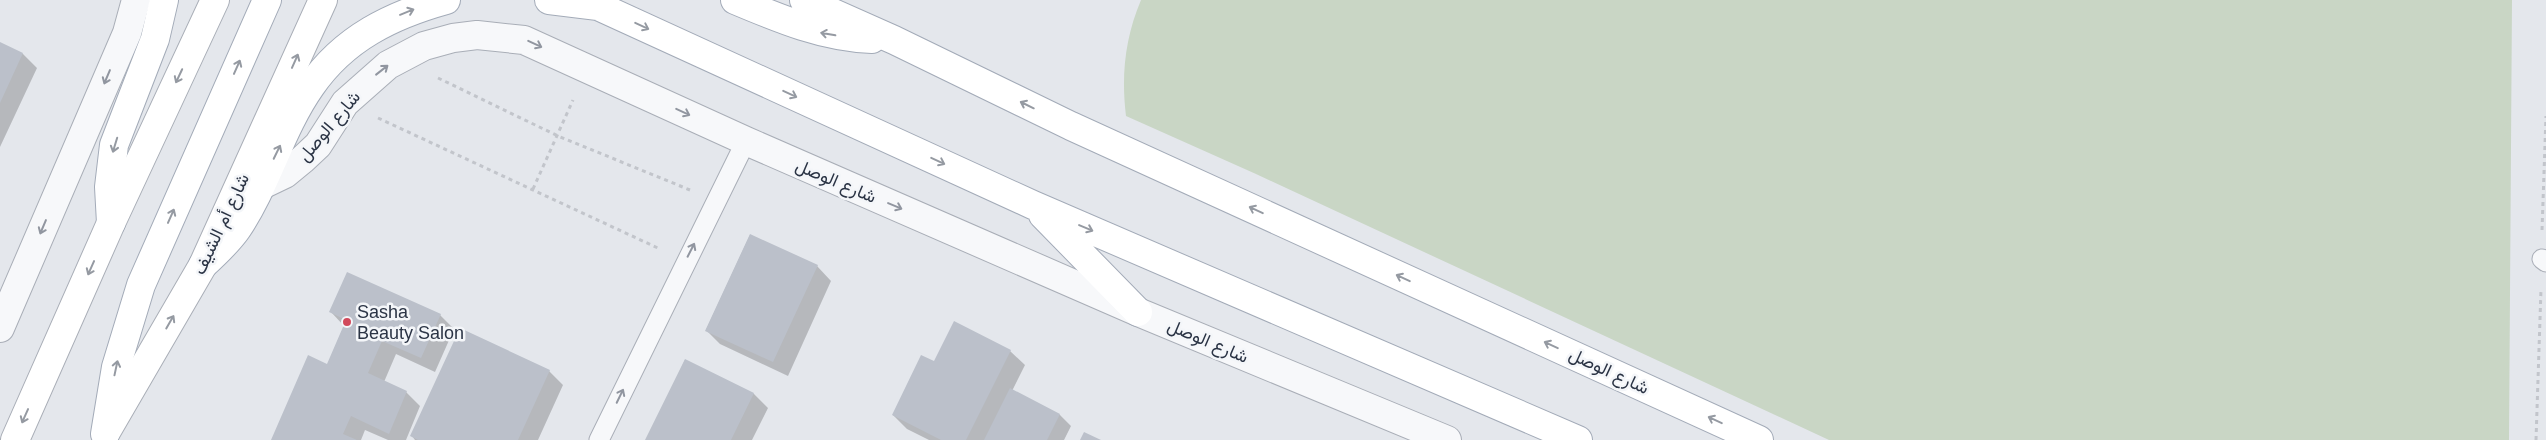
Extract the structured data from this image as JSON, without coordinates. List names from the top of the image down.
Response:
{
  "streets": {
    "main road": ["شارع الوصل", "شارع أم الشيف"]
  },
  "places": ["Sasha Beauty Salon"]
}
